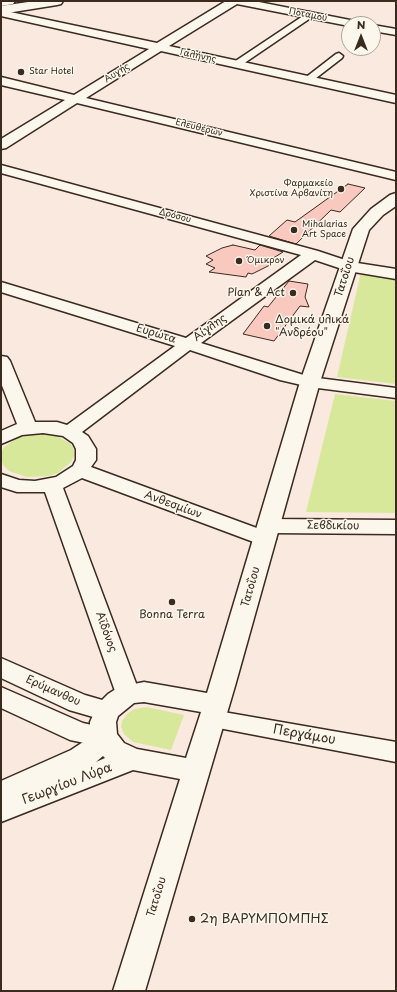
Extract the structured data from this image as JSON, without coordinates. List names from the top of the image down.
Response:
{
  "streets": {
    "main road": [
      "Τατοΐου",
      "Σεβδικίου",
      "Ερύμανθου",
      "Γεωργίου Λύρα"
    ],
    "street": [
      "Ποταμού",
      "Γαλήνης",
      "Αυγής",
      "Ελευθέρων",
      "Δρόσου",
      "Αίγλης",
      "Ευρώτα",
      "Ανθεσμίων",
      "Αϊδόνος",
      "Περγάμου"
    ]
  },
  "crossings": [
    ["Γαλήνης", "Αυγής"],
    ["Αυγής", "Ελευθέρων"],
    ["Δρόσου", "Τατοΐου"],
    ["Δρόσου", "Αίγλης"],
    ["Τατοΐου", "Ευρώτα"],
    ["Τατοΐου", "Ανθεσμίων"],
    ["Τατοΐου", "Σεβδικίου"],
    ["Τατοΐου", "Περγάμου"],
    ["Αίγλης", "Ευρώτα"],
    ["Ανθεσμίων", "Σεβδικίου"],
    ["Ερύμανθου", "Γεωργίου Λύρα"]
  ],
  "places": [
    "Star Hotel",
    "Φαρμακείο Χριστίνα Αρβανίτη",
    "Mihalarias Art Space",
    "Όμικρον",
    "Plan & Act",
    "Δομικά υλικά \"Ανδρέου\"",
    "Bonna Terra",
    "2η ΒΑΡΥΜΠΟΜΠΗΣ"
  ],
  "north": "top"
}
